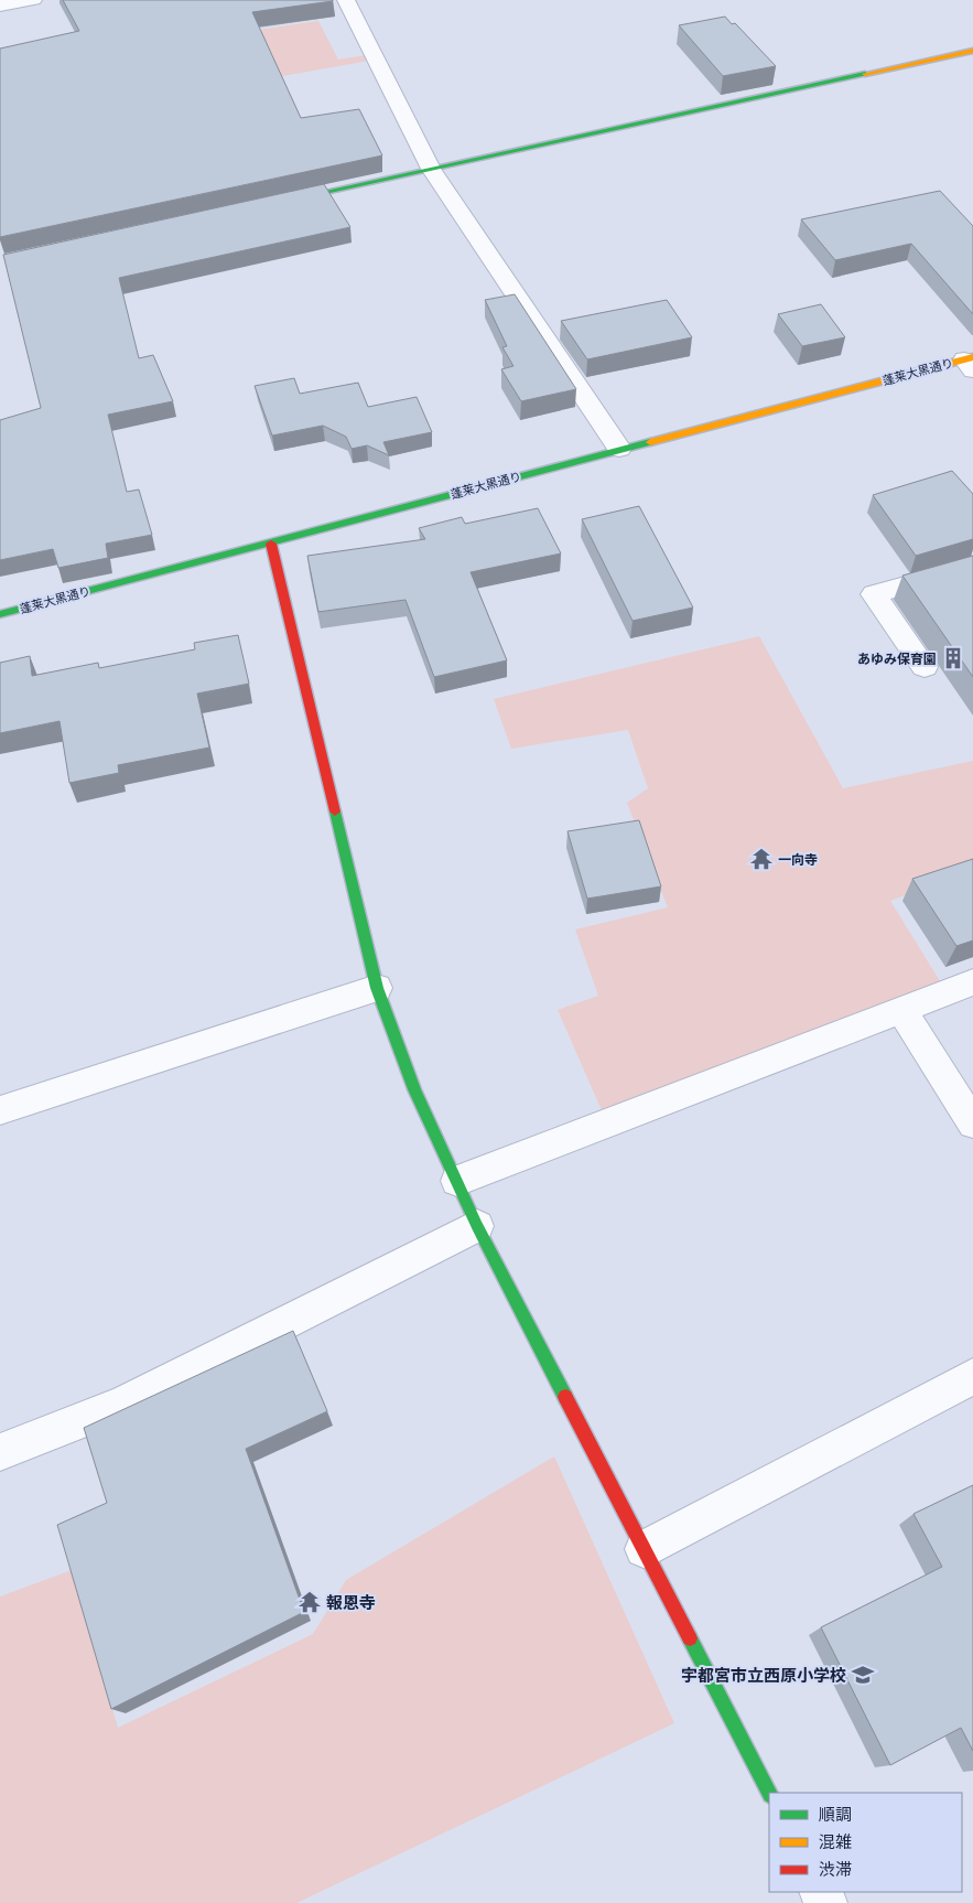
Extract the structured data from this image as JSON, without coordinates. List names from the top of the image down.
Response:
{
  "streets": {
    "street": ["蓬莱大黒通り"]
  },
  "places": {
    "building": ["あゆみ保育園"],
    "temple": ["一向寺", "報恩寺"],
    "school or university": ["宇都宮市立西原小学校"]
  },
  "legend": ["順調", "混雑", "渋滞"]
}
